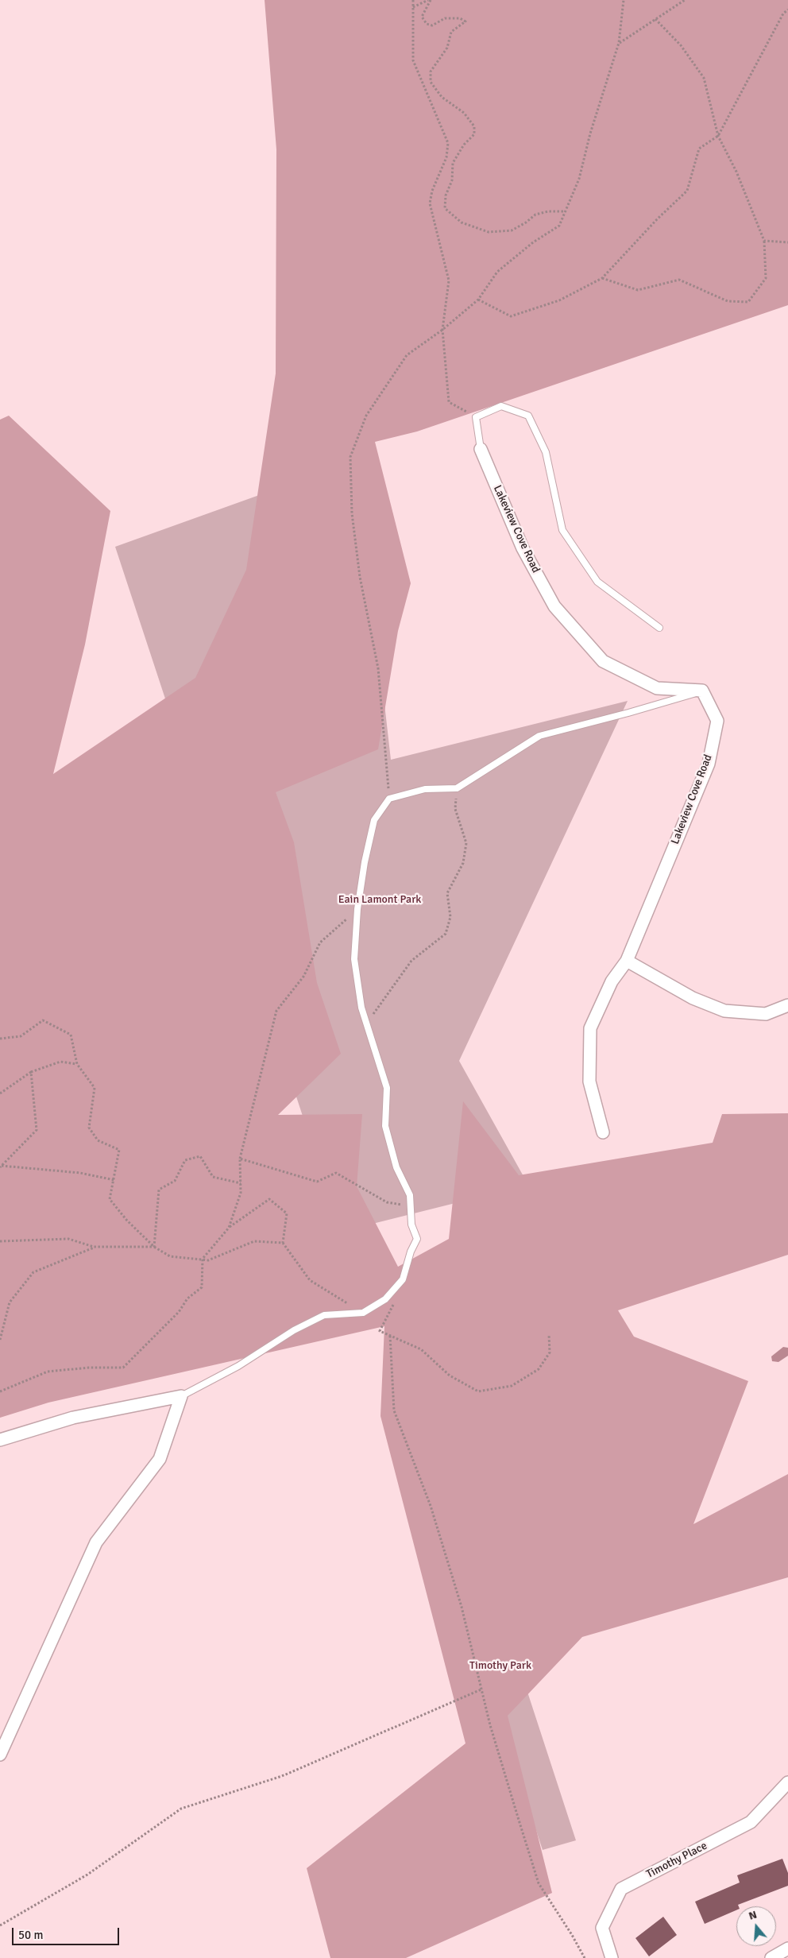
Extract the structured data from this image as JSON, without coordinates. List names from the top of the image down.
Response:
{
  "streets": {
    "street": ["Lakeview Cove Road", "Timothy Place"]
  },
  "parks": ["Eain Lamont Park", "Timothy Park"],
  "scale_bar": "50 m",
  "north": "top"
}
